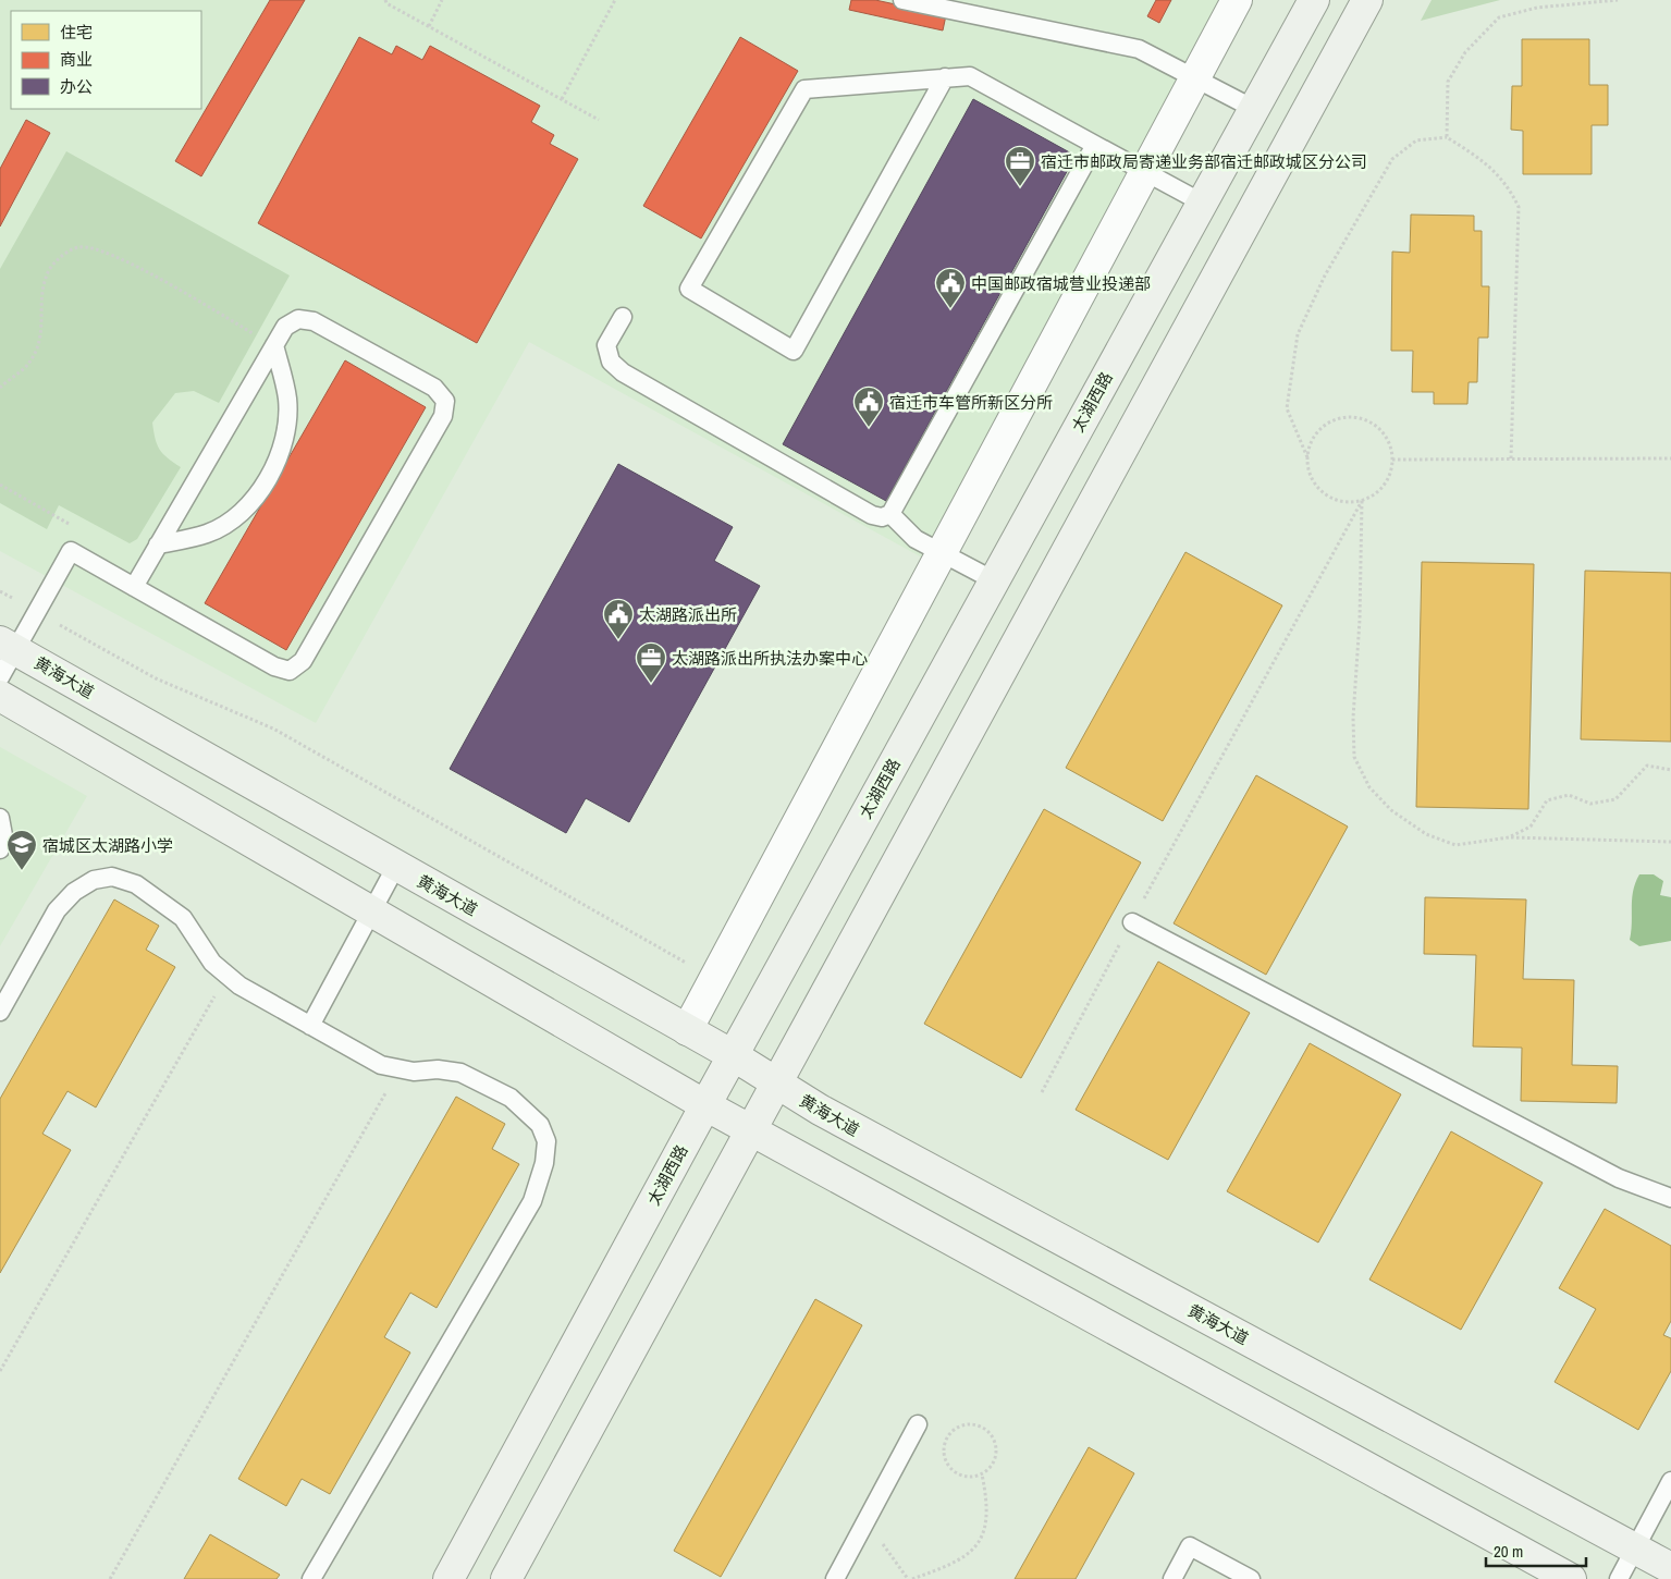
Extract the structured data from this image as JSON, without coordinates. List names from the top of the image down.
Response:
{
  "streets": {
    "street": ["太湖西路", "黄海大道"]
  },
  "crossings": [
    ["太湖西路", "黄海大道"]
  ],
  "places": {
    "office": ["宿迁市邮政局寄递业务部宿迁邮政城区分公司", "太湖路派出所执法办案中心"],
    "public building": ["中国邮政宿城营业投递部", "宿迁市车管所新区分所", "太湖路派出所"],
    "school or university": ["宿城区太湖路小学"]
  },
  "legend": ["住宅", "商业", "办公"],
  "scale_bar": "20 m"
}
